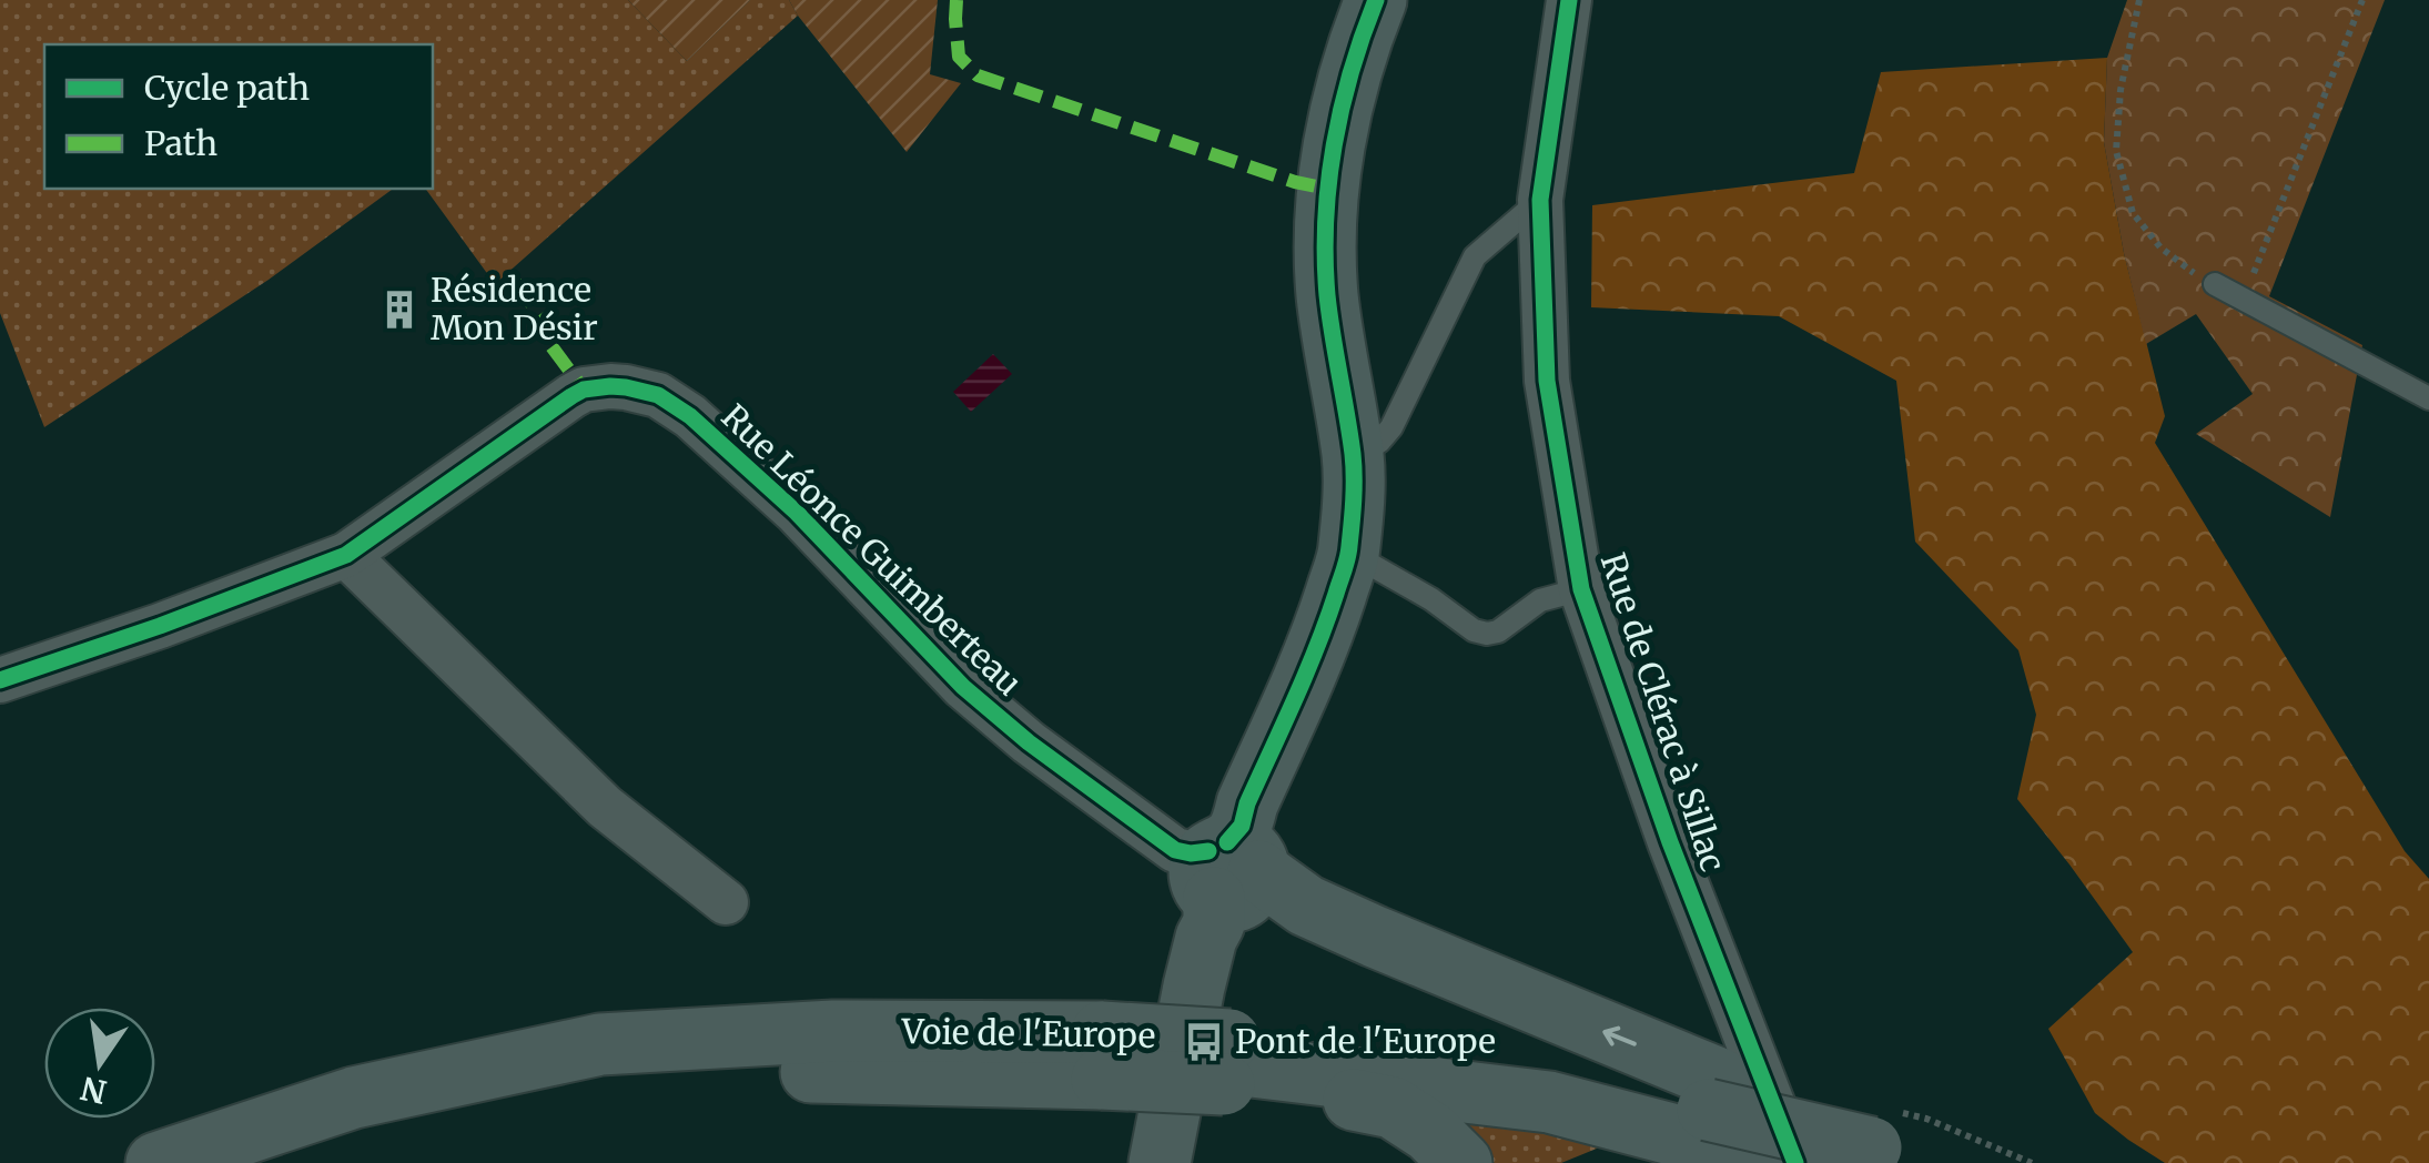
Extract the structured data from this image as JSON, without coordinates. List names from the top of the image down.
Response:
{
  "streets": {
    "main road": ["Voie de l'Europe"],
    "street": ["Rue Léonce Guimberteau", "Rue de Clérac à Sillac"]
  },
  "places": {
    "building": ["Résidence Mon Désir"],
    "bus stop": ["Pont de l'Europe"]
  },
  "legend": ["Cycle path", "Path"],
  "north": "bottom"
}
